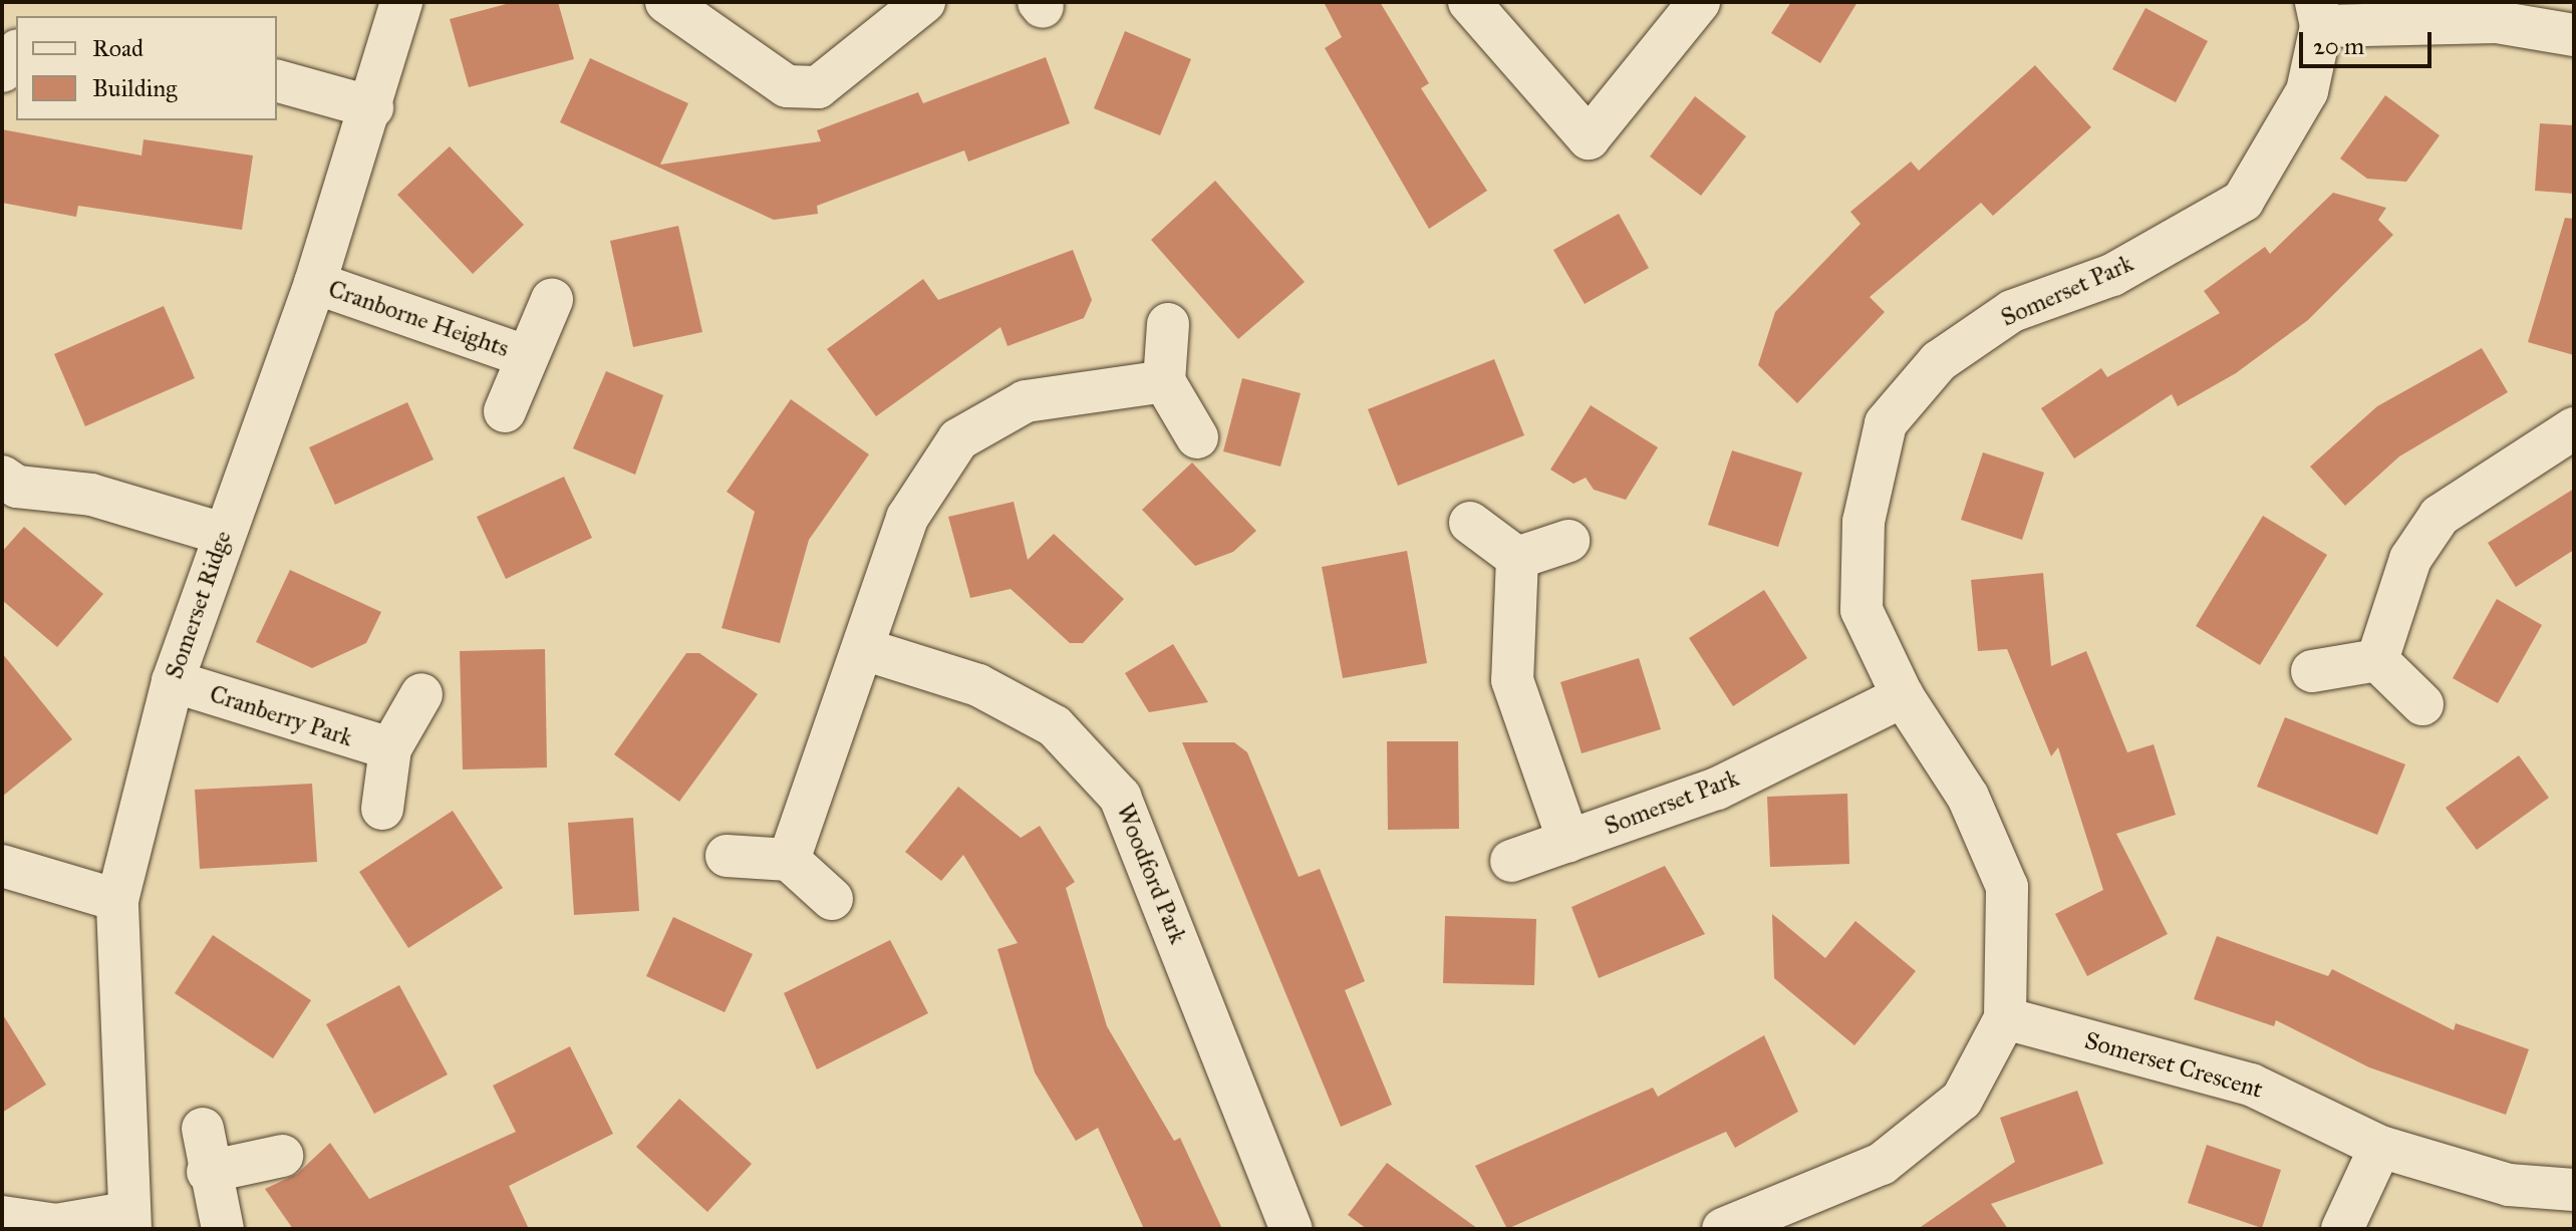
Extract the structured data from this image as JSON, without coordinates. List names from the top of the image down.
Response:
{
  "streets": {
    "street": [
      "Somerset Park",
      "Cranborne Heights",
      "Somerset Ridge",
      "Cranberry Park",
      "Woodford Park",
      "Somerset Crescent"
    ]
  },
  "crossings": [
    ["Somerset Park", "Somerset Crescent"],
    ["Cranborne Heights", "Somerset Ridge"],
    ["Somerset Ridge", "Cranberry Park"]
  ],
  "legend": ["Road", "Building"],
  "scale_bar": "20 m"
}
